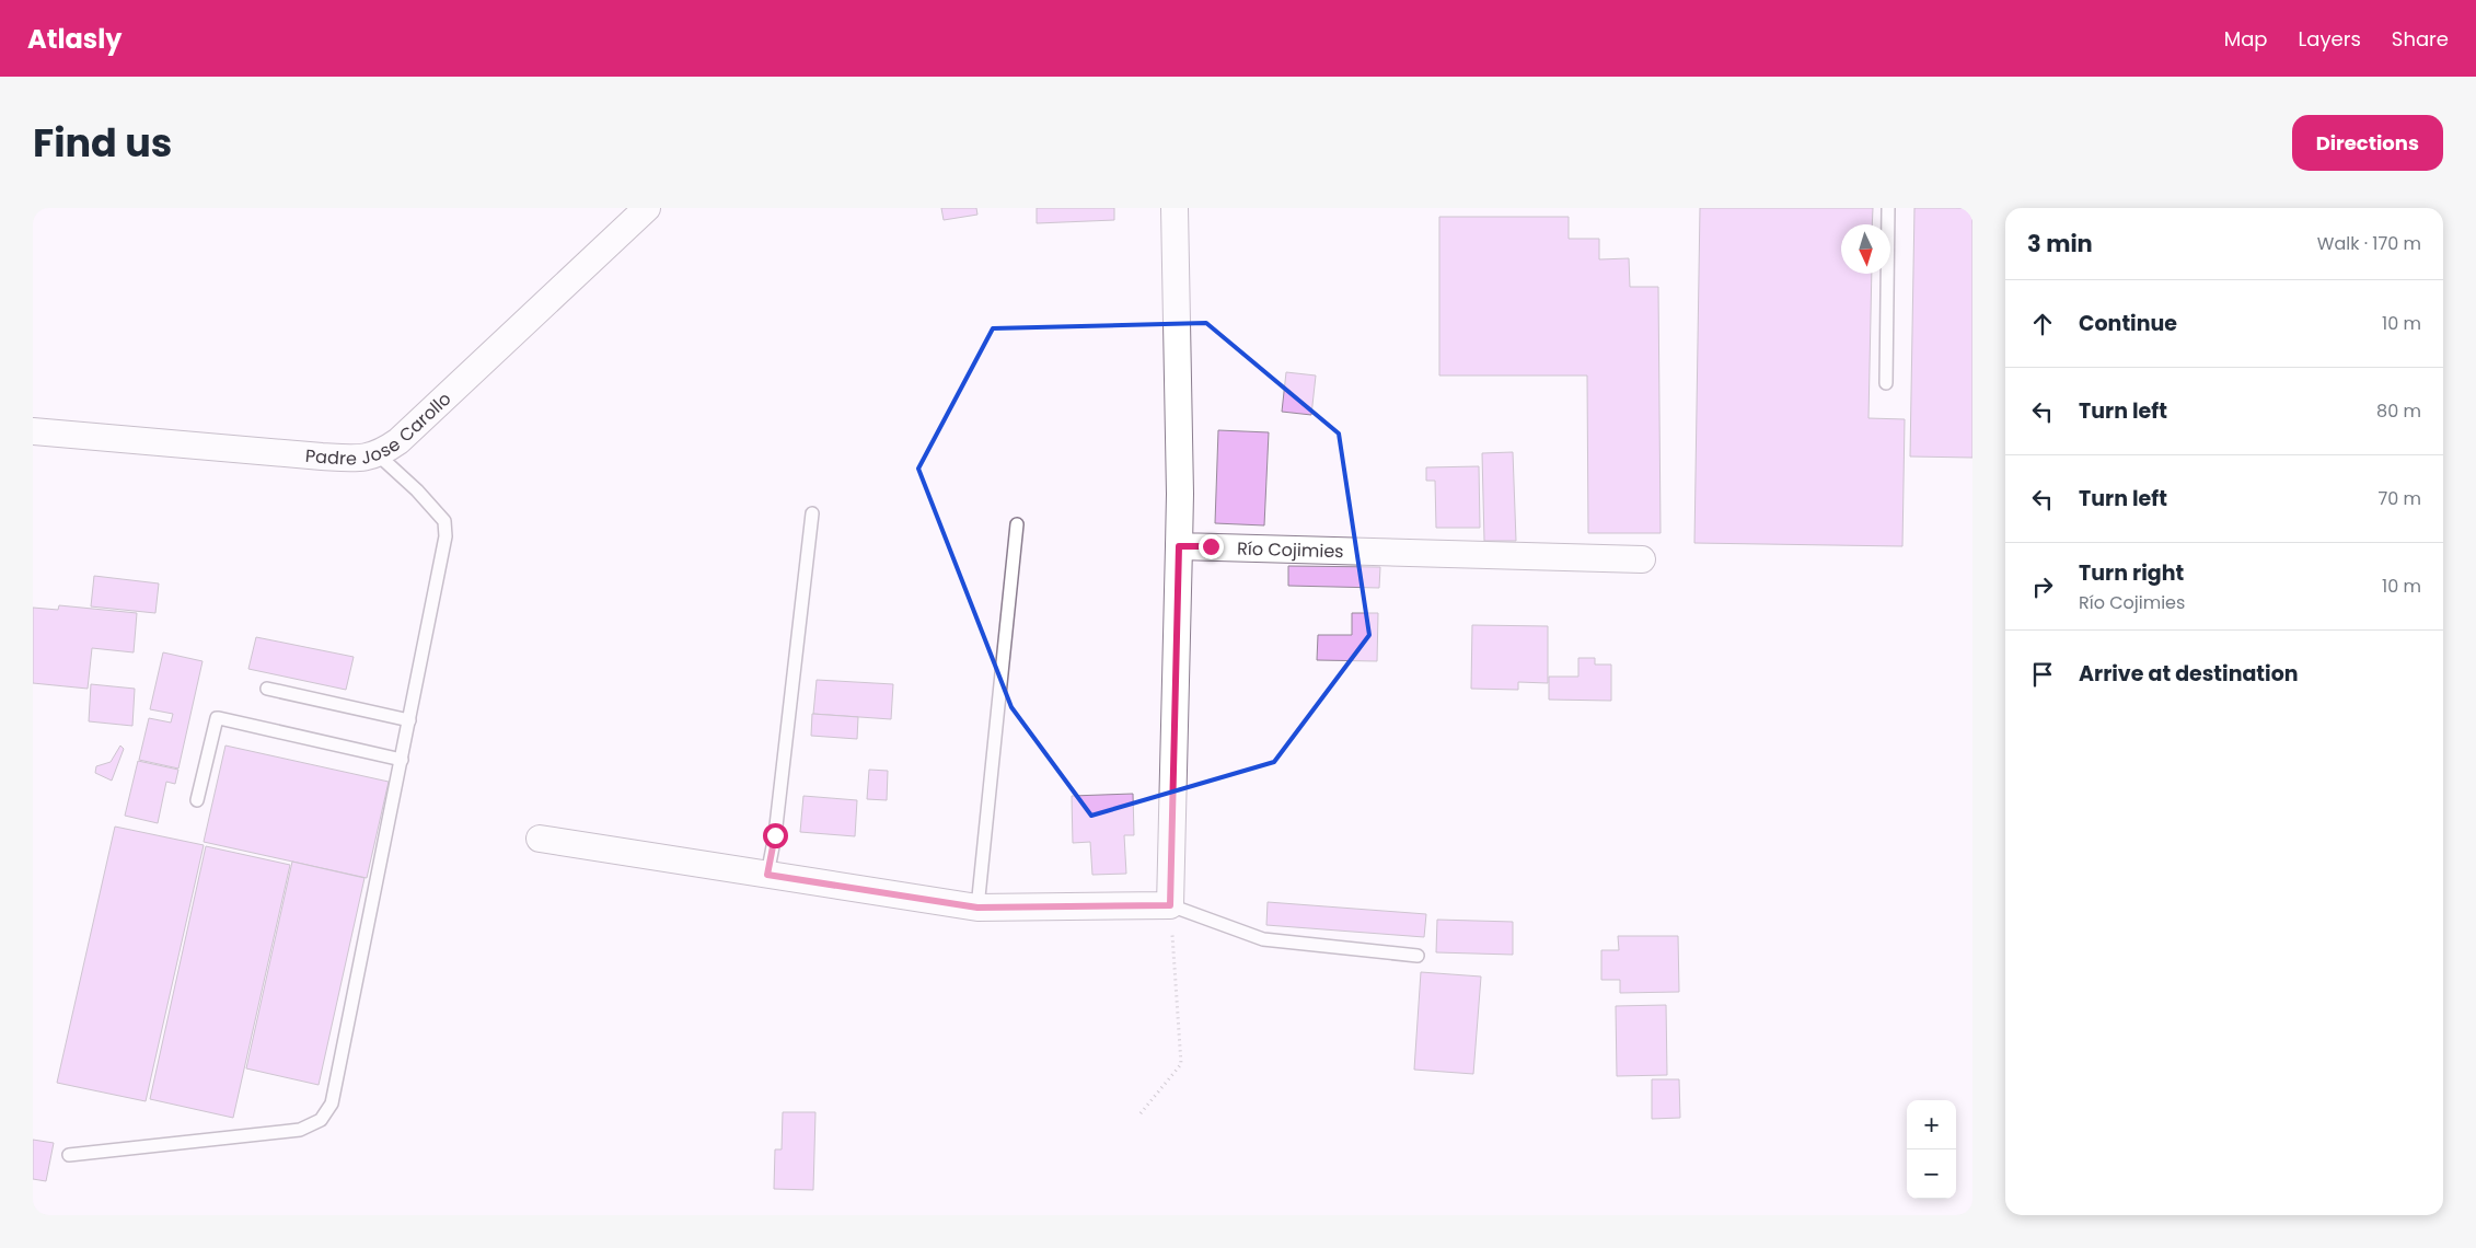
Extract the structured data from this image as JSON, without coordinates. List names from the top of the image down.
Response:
{
  "streets": {
    "street": ["Padre Jose Carollo", "Río Cojimies"]
  },
  "north": "bottom",
  "page": {
    "header": "Atlasly",
    "nav": ["Map", "Layers", "Share"],
    "title": "Find us",
    "buttons": "Directions",
    "heading": ["3 min", "Walk · 170 m"],
    "list": [
      ["Continue", "10 m"],
      ["Turn left", "80 m"],
      ["Turn left", "70 m"],
      ["Turn right", "Río Cojimies", "10 m"],
      "Arrive at destination"
    ],
    "map_buttons": ["+", "−"]
  }
}
